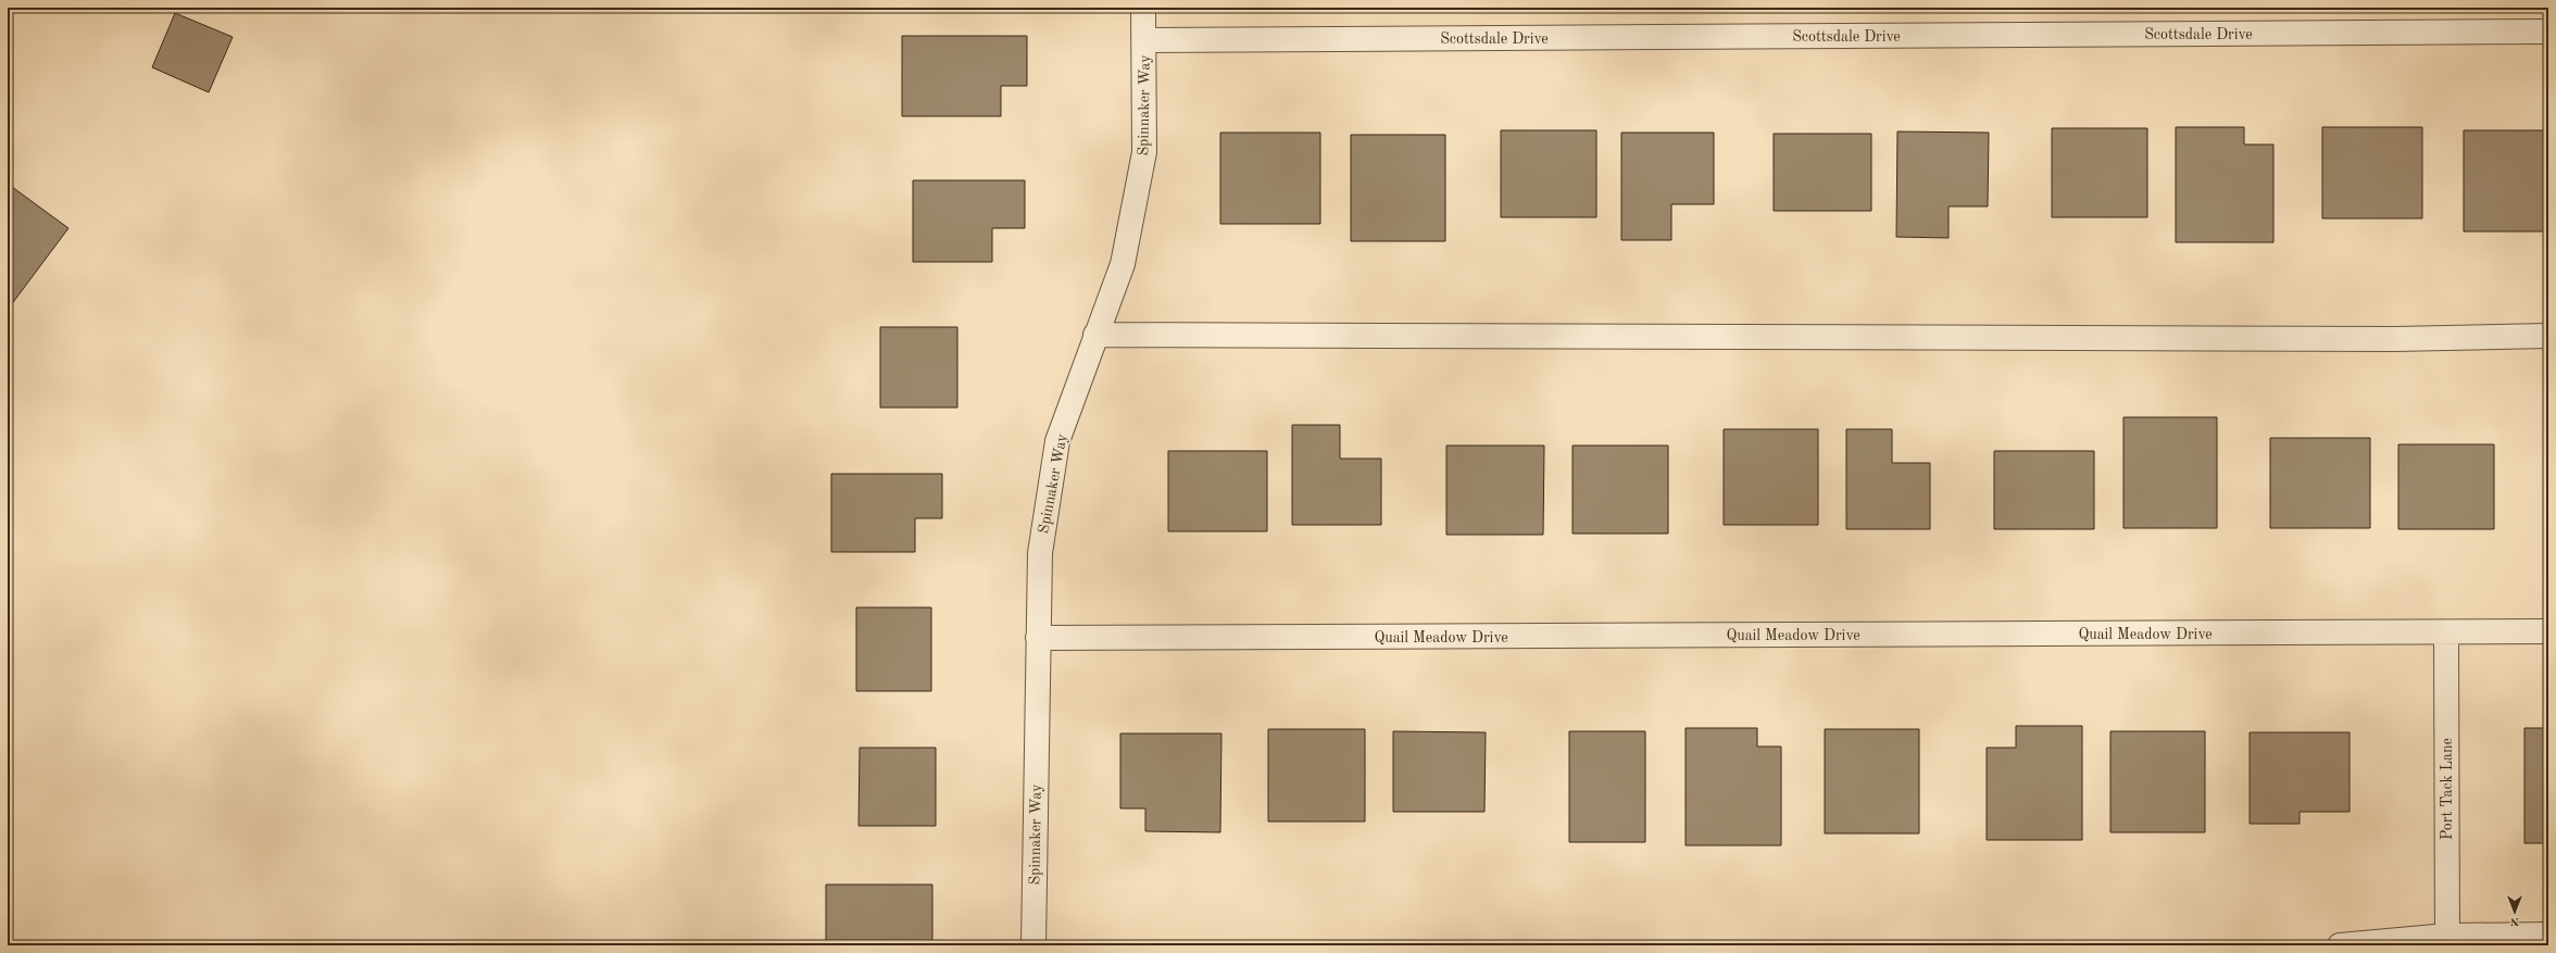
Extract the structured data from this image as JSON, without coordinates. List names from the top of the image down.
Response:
{
  "streets": {
    "street": [
      "Scottsdale Drive",
      "Spinnaker Way",
      "Quail Meadow Drive",
      "Port Tack Lane"
    ]
  },
  "crossings": [
    ["Scottsdale Drive", "Spinnaker Way"],
    ["Spinnaker Way", "Quail Meadow Drive"],
    ["Quail Meadow Drive", "Port Tack Lane"]
  ],
  "north": "bottom"
}
